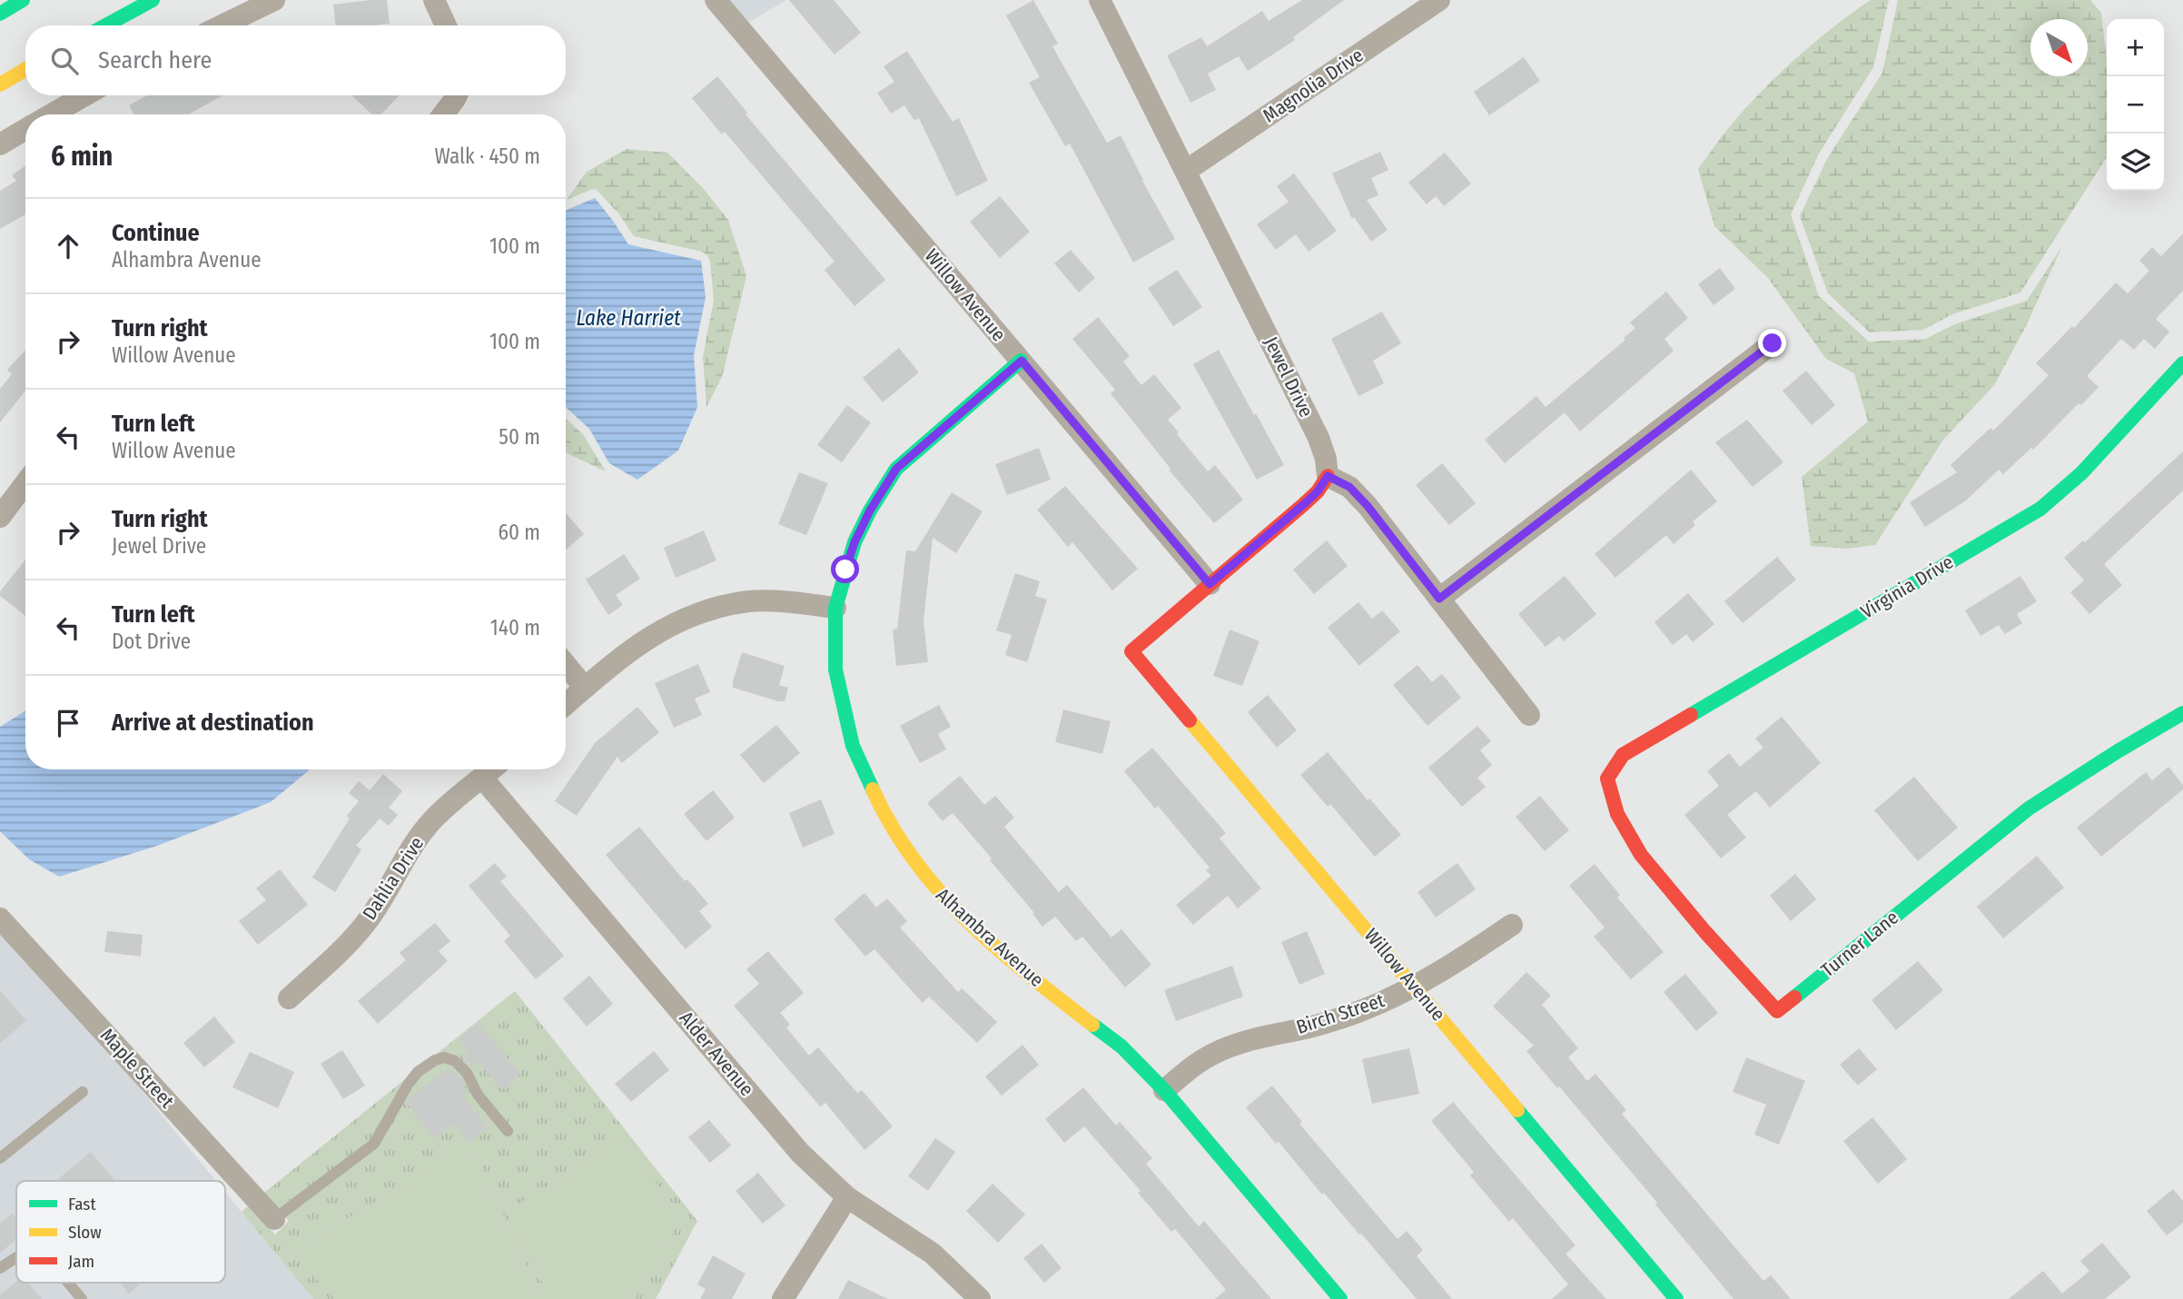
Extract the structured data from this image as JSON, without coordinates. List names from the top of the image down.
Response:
{
  "streets": {
    "street": [
      "Magnolia Drive",
      "Willow Avenue",
      "Jewel Drive",
      "Virginia Drive",
      "Dahlia Drive",
      "Alhambra Avenue",
      "Turner Lane",
      "Birch Street",
      "Alder Avenue",
      "Maple Street"
    ]
  },
  "crossings": [
    ["Magnolia Drive", "Jewel Drive"],
    ["Willow Avenue", "Alhambra Avenue"],
    ["Willow Avenue", "Birch Street"],
    ["Virginia Drive", "Turner Lane"],
    ["Dahlia Drive", "Alder Avenue"],
    ["Alhambra Avenue", "Birch Street"]
  ],
  "water": ["Lake Harriet"],
  "legend": ["Fast", "Slow", "Jam"],
  "north": "bottom right",
  "page": {
    "map_buttons": ["+", "−"],
    "search": "Search here",
    "heading": ["6 min", "Walk · 450 m"],
    "list": [
      ["Continue", "Alhambra Avenue", "100 m"],
      ["Turn right", "Willow Avenue", "100 m"],
      ["Turn left", "Willow Avenue", "50 m"],
      ["Turn right", "Jewel Drive", "60 m"],
      ["Turn left", "Dot Drive", "140 m"],
      "Arrive at destination"
    ]
  }
}
